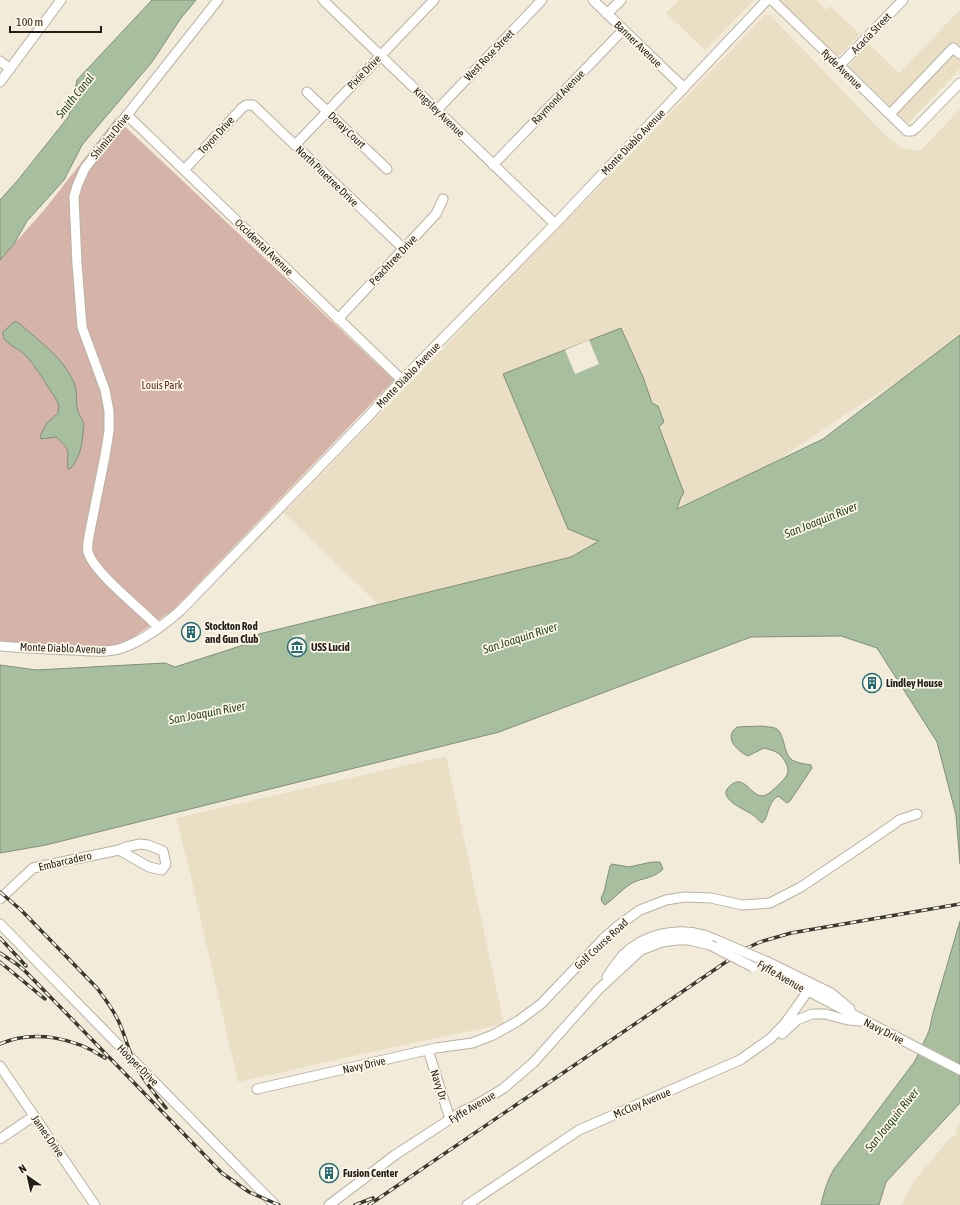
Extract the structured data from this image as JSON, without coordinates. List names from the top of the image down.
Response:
{
  "streets": {
    "street": [
      "Acacia Street",
      "Banner Avenue",
      "West Rose Street",
      "Ryde Avenue",
      "Pixie Drive",
      "Raymond Avenue",
      "Kingsley Avenue",
      "Doray Court",
      "Toyon Drive",
      "Shimizu Drive",
      "Monte Diablo Avenue",
      "North Pinetree Drive",
      "Occidental Avenue",
      "Peachtree Drive",
      "Embarcadero",
      "Golf Course Road",
      "Fyffe Avenue",
      "Navy Drive",
      "Hooper Drive",
      "Navy Dr",
      "McCloy Avenue",
      "James Drive"
    ]
  },
  "crossings": [
    ["Acacia Street", "Ryde Avenue"],
    ["Banner Avenue", "Raymond Avenue"],
    ["Banner Avenue", "Monte Diablo Avenue"],
    ["West Rose Street", "Kingsley Avenue"],
    ["Pixie Drive", "Kingsley Avenue"],
    ["Pixie Drive", "Doray Court"],
    ["Pixie Drive", "North Pinetree Drive"],
    ["Raymond Avenue", "Kingsley Avenue"],
    ["Kingsley Avenue", "Monte Diablo Avenue"],
    ["Toyon Drive", "North Pinetree Drive"],
    ["Toyon Drive", "Occidental Avenue"],
    ["Shimizu Drive", "Monte Diablo Avenue"],
    ["Shimizu Drive", "Occidental Avenue"],
    ["Monte Diablo Avenue", "Occidental Avenue"],
    ["North Pinetree Drive", "Peachtree Drive"],
    ["Occidental Avenue", "Peachtree Drive"],
    ["Golf Course Road", "Navy Drive"],
    ["Fyffe Avenue", "Navy Drive"],
    ["Fyffe Avenue", "Navy Dr"],
    ["Fyffe Avenue", "McCloy Avenue"],
    ["Navy Drive", "Navy Dr"],
    ["Navy Drive", "McCloy Avenue"]
  ],
  "water": ["Smith Canal", "San Joaquin River"],
  "parks": ["Louis Park"],
  "places": {
    "building": ["Stockton Rod and Gun Club", "Lindley House", "Fusion Center"],
    "museum": ["USS Lucid"]
  },
  "scale_bar": "100 m",
  "north": "top left"
}
